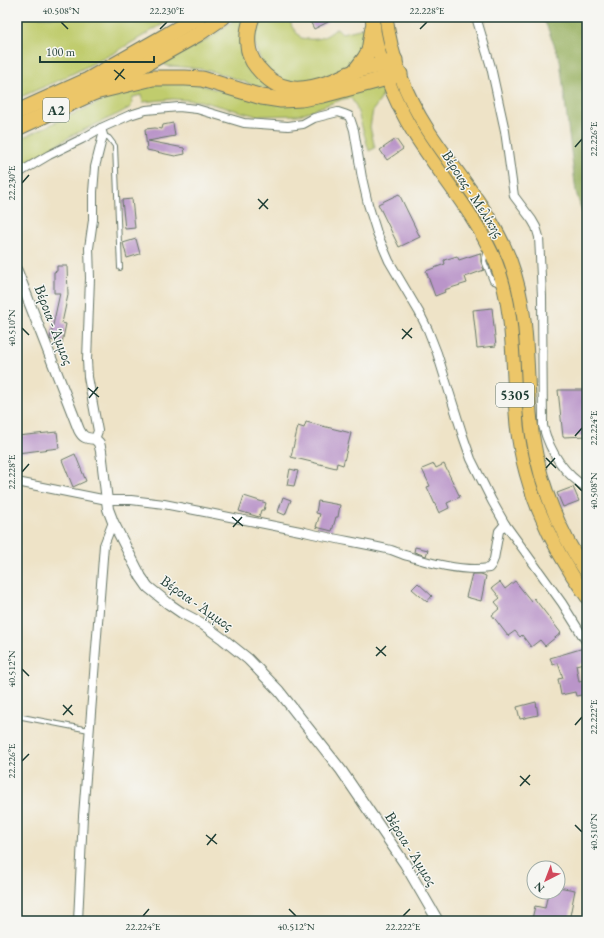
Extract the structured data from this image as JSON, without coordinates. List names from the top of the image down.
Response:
{
  "streets": {
    "highway": ["Α2"],
    "main road": ["Βέροιας - Μελίκης", "5305"],
    "street": ["Βέροια - Άμμος"]
  },
  "scale_bar": "100 m",
  "north": "bottom left",
  "coordinates": [
    "40.508°N",
    "22.230°E",
    "22.228°E",
    "22.226°E",
    "40.510°N",
    "22.224°E",
    "40.512°N",
    "22.222°E"
  ]
}
